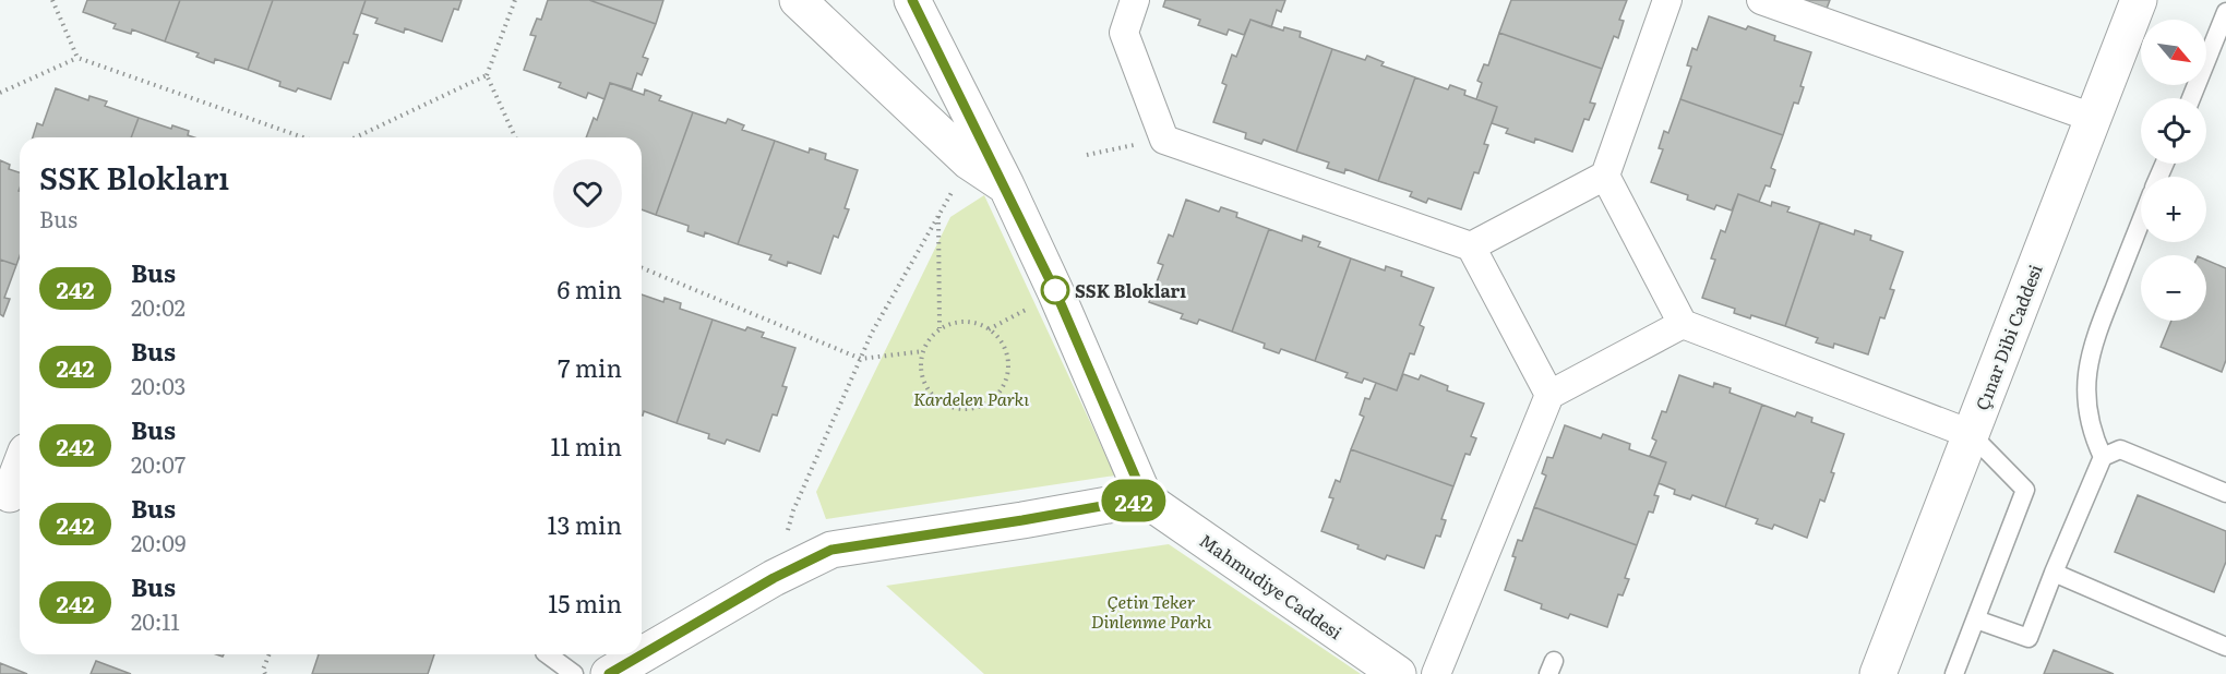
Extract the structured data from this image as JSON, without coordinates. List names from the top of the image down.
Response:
{
  "streets": {
    "street": ["Çınar Dibi Caddesi", "Mahmudiye Caddesi"]
  },
  "parks": ["Kardelen Parkı", "Çetin Teker Dinlenme Parkı"],
  "places": ["SSK Blokları"],
  "lines": ["bus line 242"],
  "north": "bottom right",
  "page": {
    "on_map": "242",
    "map_buttons": ["+", "−"],
    "heading": ["SSK Blokları", "Bus"],
    "list": [
      {
        "mark": "242",
        "name": "Bus",
        "note": "20:02",
        "value": "6 min"
      },
      {
        "mark": "242",
        "name": "Bus",
        "note": "20:03",
        "value": "7 min"
      },
      {
        "mark": "242",
        "name": "Bus",
        "note": "20:07",
        "value": "11 min"
      },
      {
        "mark": "242",
        "name": "Bus",
        "note": "20:09",
        "value": "13 min"
      },
      {
        "mark": "242",
        "name": "Bus",
        "note": "20:11",
        "value": "15 min"
      }
    ]
  }
}
